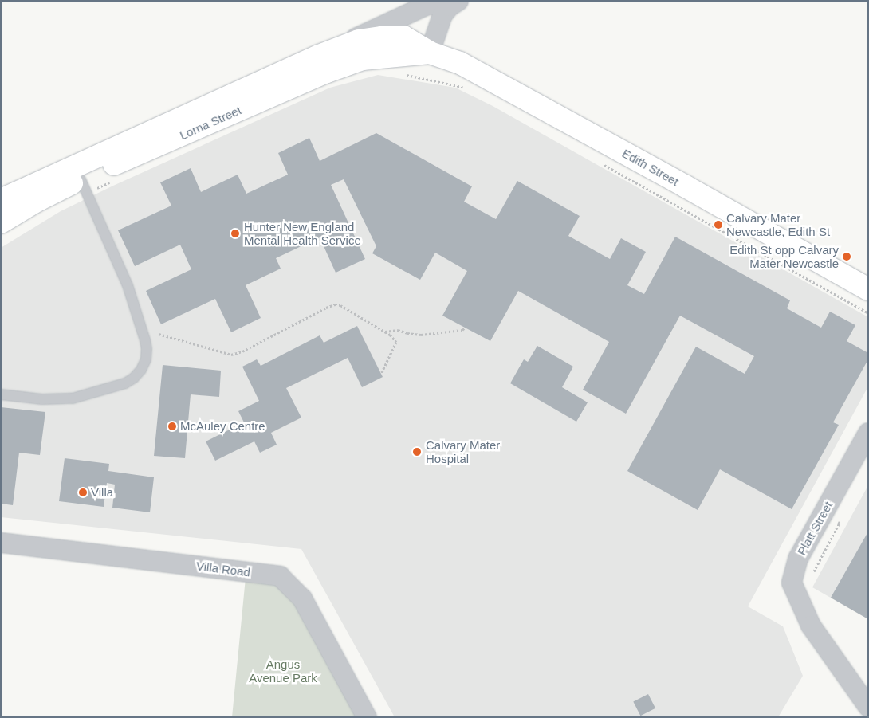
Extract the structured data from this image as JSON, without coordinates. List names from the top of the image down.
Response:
{
  "streets": {
    "main road": ["Lorna Street", "Edith Street"],
    "street": ["Platt Street", "Villa Road"]
  },
  "crossings": [
    ["Lorna Street", "Edith Street"]
  ],
  "parks": ["Angus Avenue Park"],
  "places": [
    "Calvary Mater Newcastle, Edith St",
    "Hunter New England Mental Health Service",
    "Edith St opp Calvary Mater Newcastle",
    "McAuley Centre",
    "Calvary Mater Hospital",
    "Villa"
  ]
}
